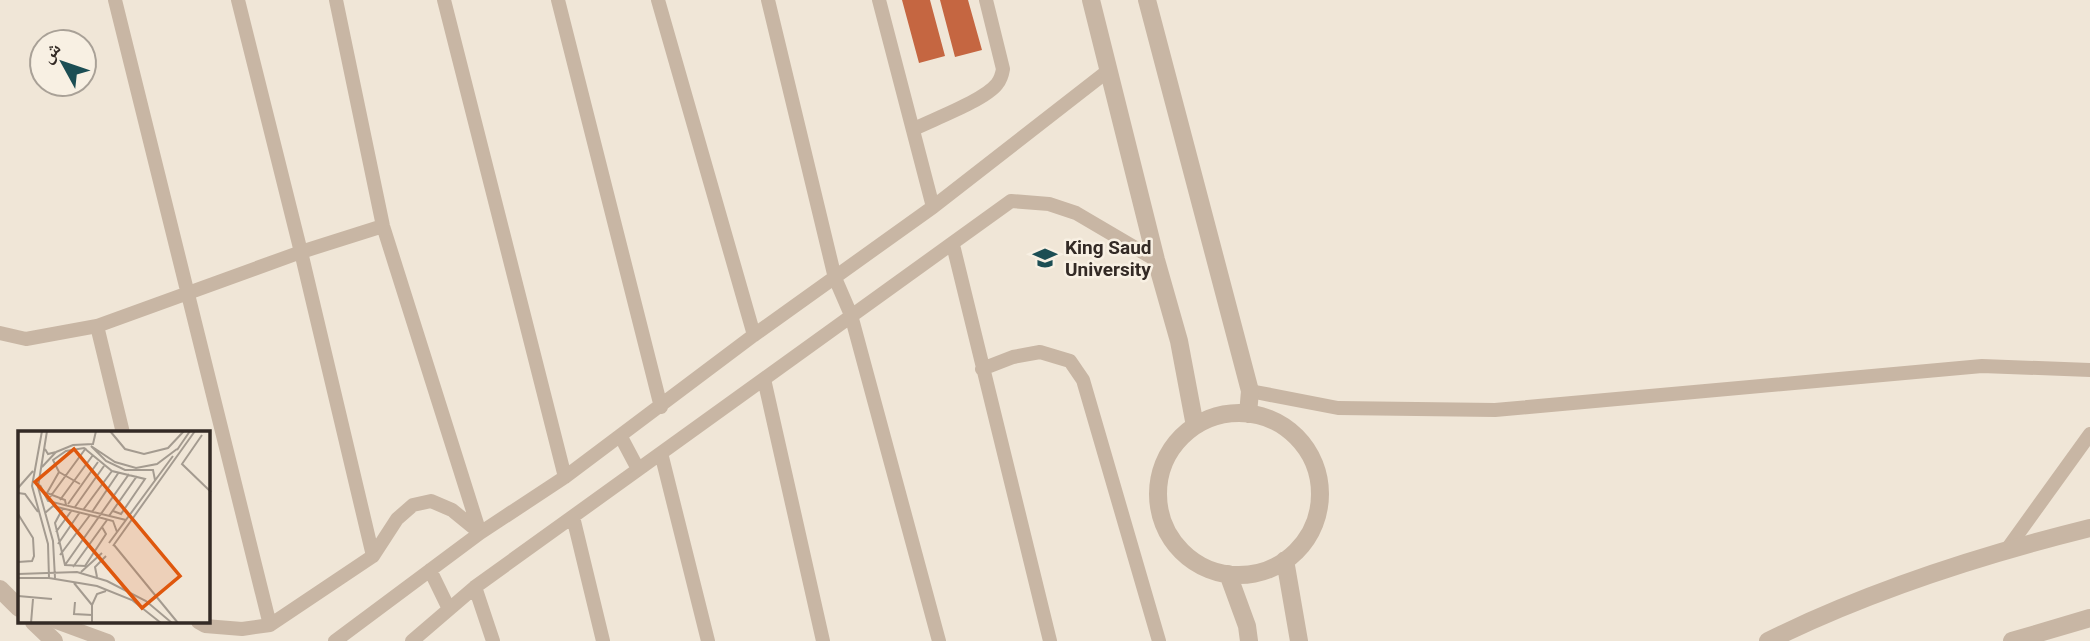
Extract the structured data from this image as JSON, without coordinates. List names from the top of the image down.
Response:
{
  "places": {
    "school or university": ["King Saud University"]
  },
  "north": "top left"
}
